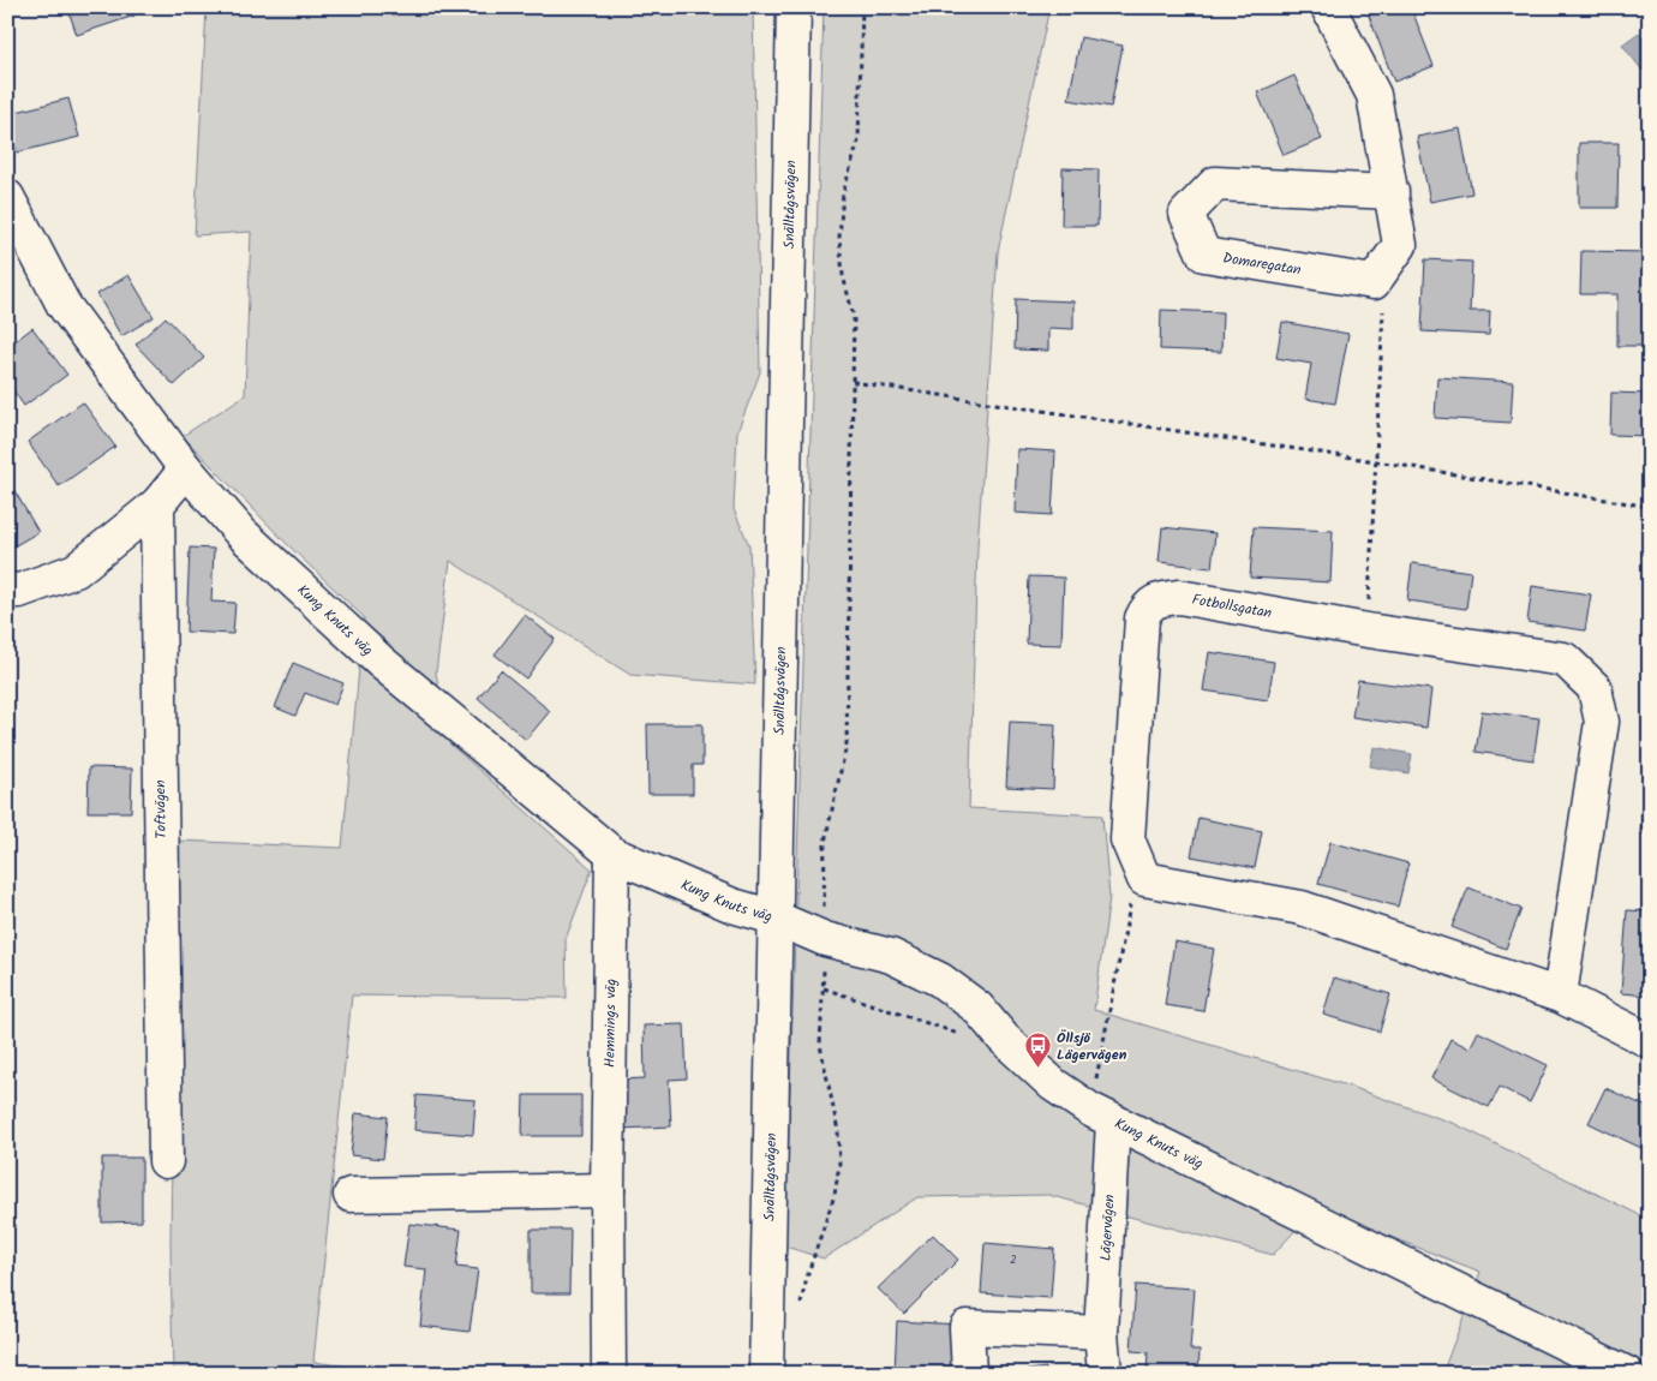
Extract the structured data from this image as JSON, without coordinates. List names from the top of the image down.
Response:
{
  "streets": {
    "street": [
      "Snälltågsvägen",
      "Domaregatan",
      "Fotbollsgatan",
      "Kung Knuts väg",
      "Toftvägen",
      "Hemmings väg",
      "Lägervägen"
    ]
  },
  "crossings": [
    ["Snälltågsvägen", "Kung Knuts väg"],
    ["Kung Knuts väg", "Hemmings väg"],
    ["Kung Knuts väg", "Lägervägen"]
  ],
  "places": {
    "bus stop": ["Öllsjö Lägervägen"]
  },
  "house_numbers": ["2"]
}
